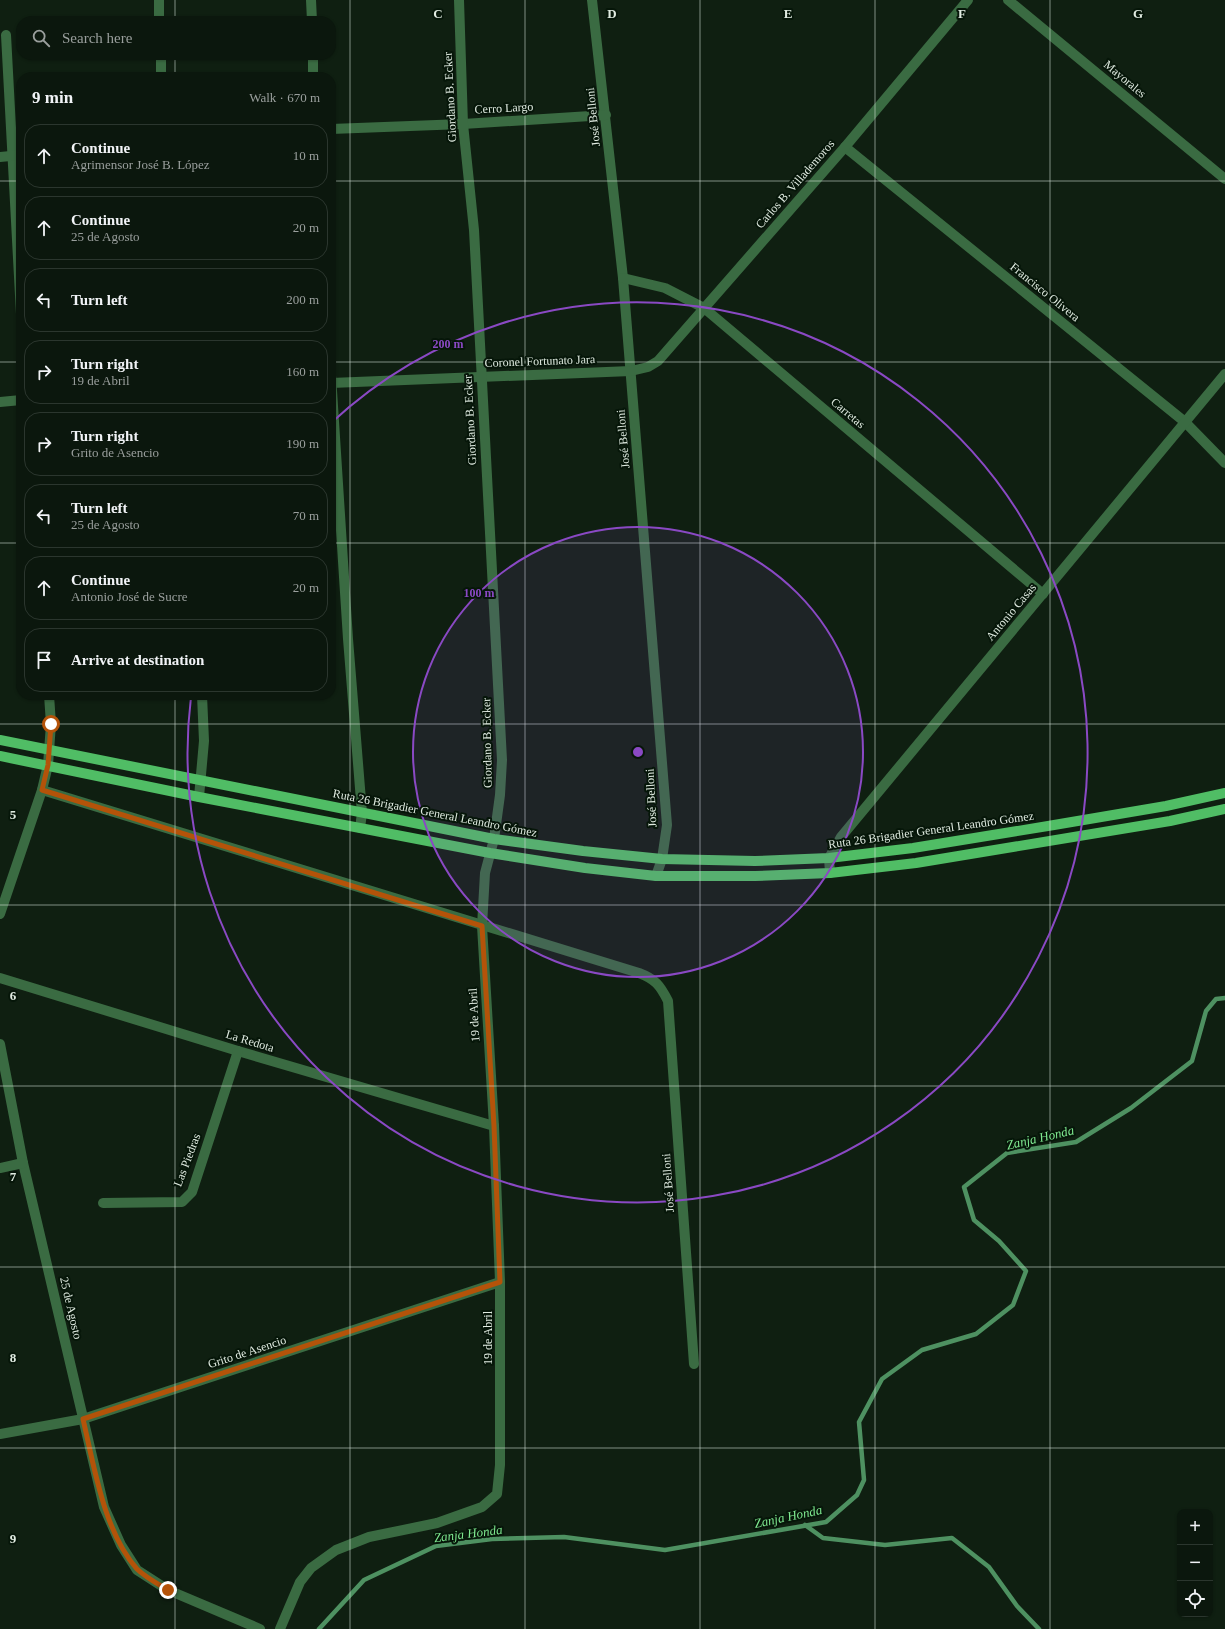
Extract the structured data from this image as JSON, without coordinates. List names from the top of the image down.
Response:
{
  "streets": {
    "main road": ["Ruta 26 Brigadier General Leandro Gómez"],
    "street": [
      "Mayorales",
      "Giordano B. Ecker",
      "Cerro Largo",
      "José Belloni",
      "Carlos B. Villademoros",
      "Francisco Olivera",
      "Coronel Fortunato Jara",
      "Carretas",
      "Antonio Casas",
      "19 de Abril",
      "La Redota",
      "Las Piedras",
      "25 de Agosto",
      "Grito de Asencio"
    ]
  },
  "crossings": [
    ["Giordano B. Ecker", "Cerro Largo"],
    ["Giordano B. Ecker", "Coronel Fortunato Jara"],
    ["Giordano B. Ecker", "Ruta 26 Brigadier General Leandro Gómez"],
    ["Giordano B. Ecker", "19 de Abril"],
    ["Cerro Largo", "José Belloni"],
    ["José Belloni", "Carlos B. Villademoros"],
    ["José Belloni", "Coronel Fortunato Jara"],
    ["José Belloni", "Carretas"],
    ["José Belloni", "Ruta 26 Brigadier General Leandro Gómez"],
    ["José Belloni", "19 de Abril"],
    ["Carlos B. Villademoros", "Francisco Olivera"],
    ["Carlos B. Villademoros", "Coronel Fortunato Jara"],
    ["Carlos B. Villademoros", "Carretas"],
    ["Francisco Olivera", "Antonio Casas"],
    ["Carretas", "Antonio Casas"],
    ["Antonio Casas", "Ruta 26 Brigadier General Leandro Gómez"],
    ["Ruta 26 Brigadier General Leandro Gómez", "19 de Abril"],
    ["19 de Abril", "La Redota"],
    ["19 de Abril", "Grito de Asencio"],
    ["La Redota", "Las Piedras"],
    ["25 de Agosto", "Grito de Asencio"]
  ],
  "water": ["Zanja Honda"],
  "page": {
    "search": "Search here",
    "heading": ["9 min", "Walk · 670 m"],
    "list": [
      ["Continue", "Agrimensor José B. López", "10 m"],
      ["Continue", "25 de Agosto", "20 m"],
      ["Turn left", "200 m"],
      ["Turn right", "19 de Abril", "160 m"],
      ["Turn right", "Grito de Asencio", "190 m"],
      ["Turn left", "25 de Agosto", "70 m"],
      ["Continue", "Antonio José de Sucre", "20 m"],
      "Arrive at destination"
    ],
    "map_buttons": ["+", "−"]
  },
  "grid": {
    "columns": [
      "C",
      "D",
      "E",
      "F",
      "G"
    ],
    "rows": [
      "5",
      "6",
      "7",
      "8",
      "9"
    ]
  },
  "rings": ["200 m", "100 m"]
}
